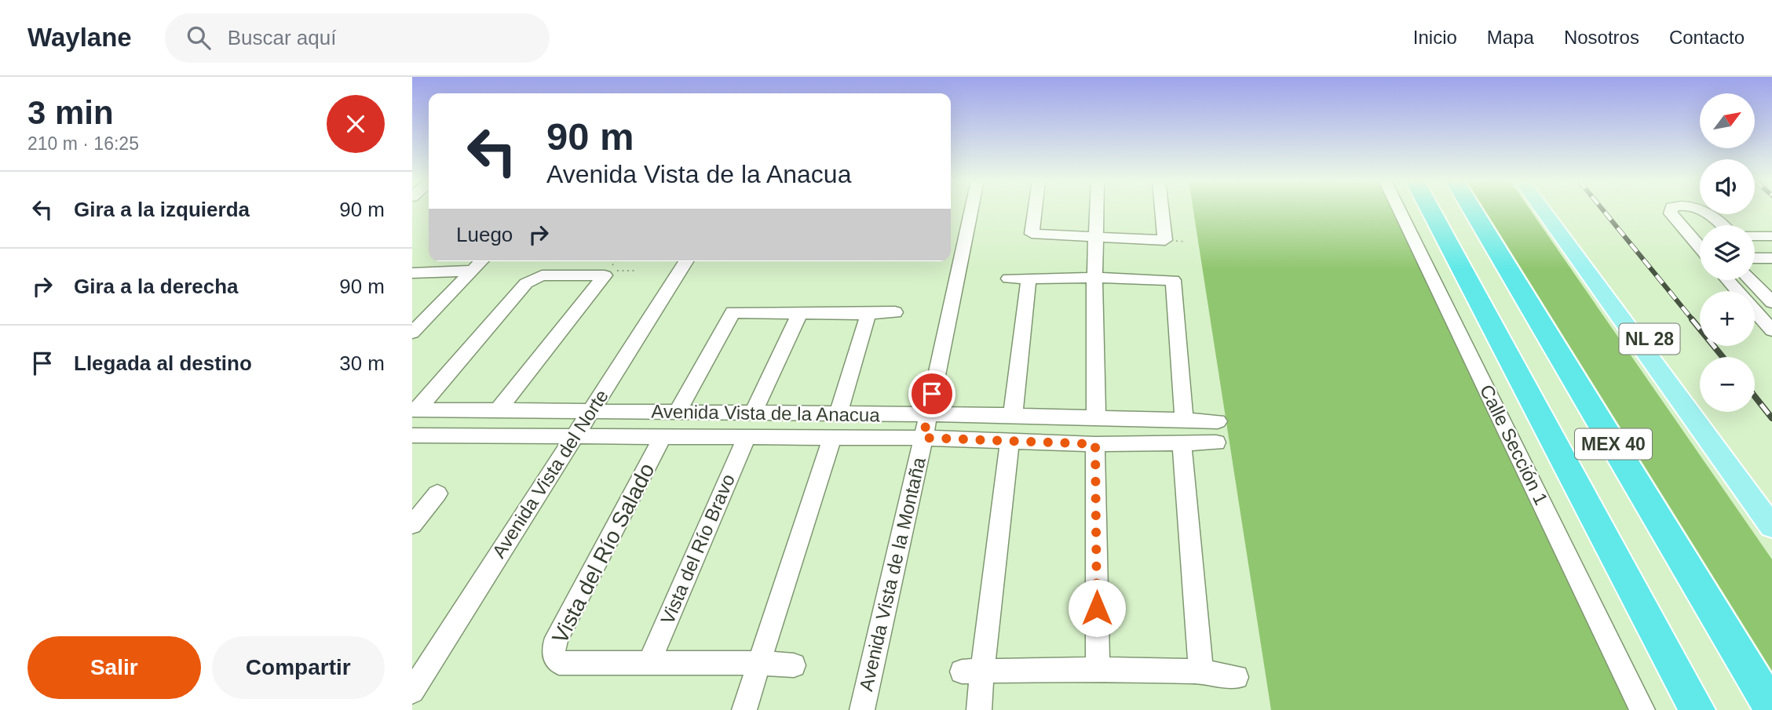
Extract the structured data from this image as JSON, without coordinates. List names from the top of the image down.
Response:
{
  "streets": {
    "highway": ["MEX 40"],
    "main road": ["NL 28"],
    "street": [
      "Avenida Vista de la Anacua",
      "Calle Sección 1",
      "Avenida Vista del Norte",
      "Vista del Río Bravo",
      "Vista del Río Salado",
      "Avenida Vista de la Montaña"
    ]
  },
  "crossings": [
    ["Avenida Vista de la Anacua", "Avenida Vista del Norte"],
    ["Avenida Vista de la Anacua", "Vista del Río Bravo"],
    ["Avenida Vista de la Anacua", "Vista del Río Salado"],
    ["Avenida Vista de la Anacua", "Avenida Vista de la Montaña"],
    ["Vista del Río Bravo", "Vista del Río Salado"]
  ],
  "north": "top right",
  "page": {
    "header": "Waylane",
    "search": "Buscar aquí",
    "nav": [
      "Inicio",
      "Mapa",
      "Nosotros",
      "Contacto"
    ],
    "heading": ["3 min", "210 m · 16:25"],
    "map_buttons": ["+", "−"],
    "turn": ["90 m", "Avenida Vista de la Anacua"],
    "list": [
      {
        "name": "Gira a la izquierda",
        "value": "90 m"
      },
      {
        "name": "Gira a la derecha",
        "value": "90 m"
      },
      {
        "name": "Llegada al destino",
        "value": "30 m"
      }
    ],
    "then": "Luego",
    "buttons": ["Salir", "Compartir"]
  }
}
